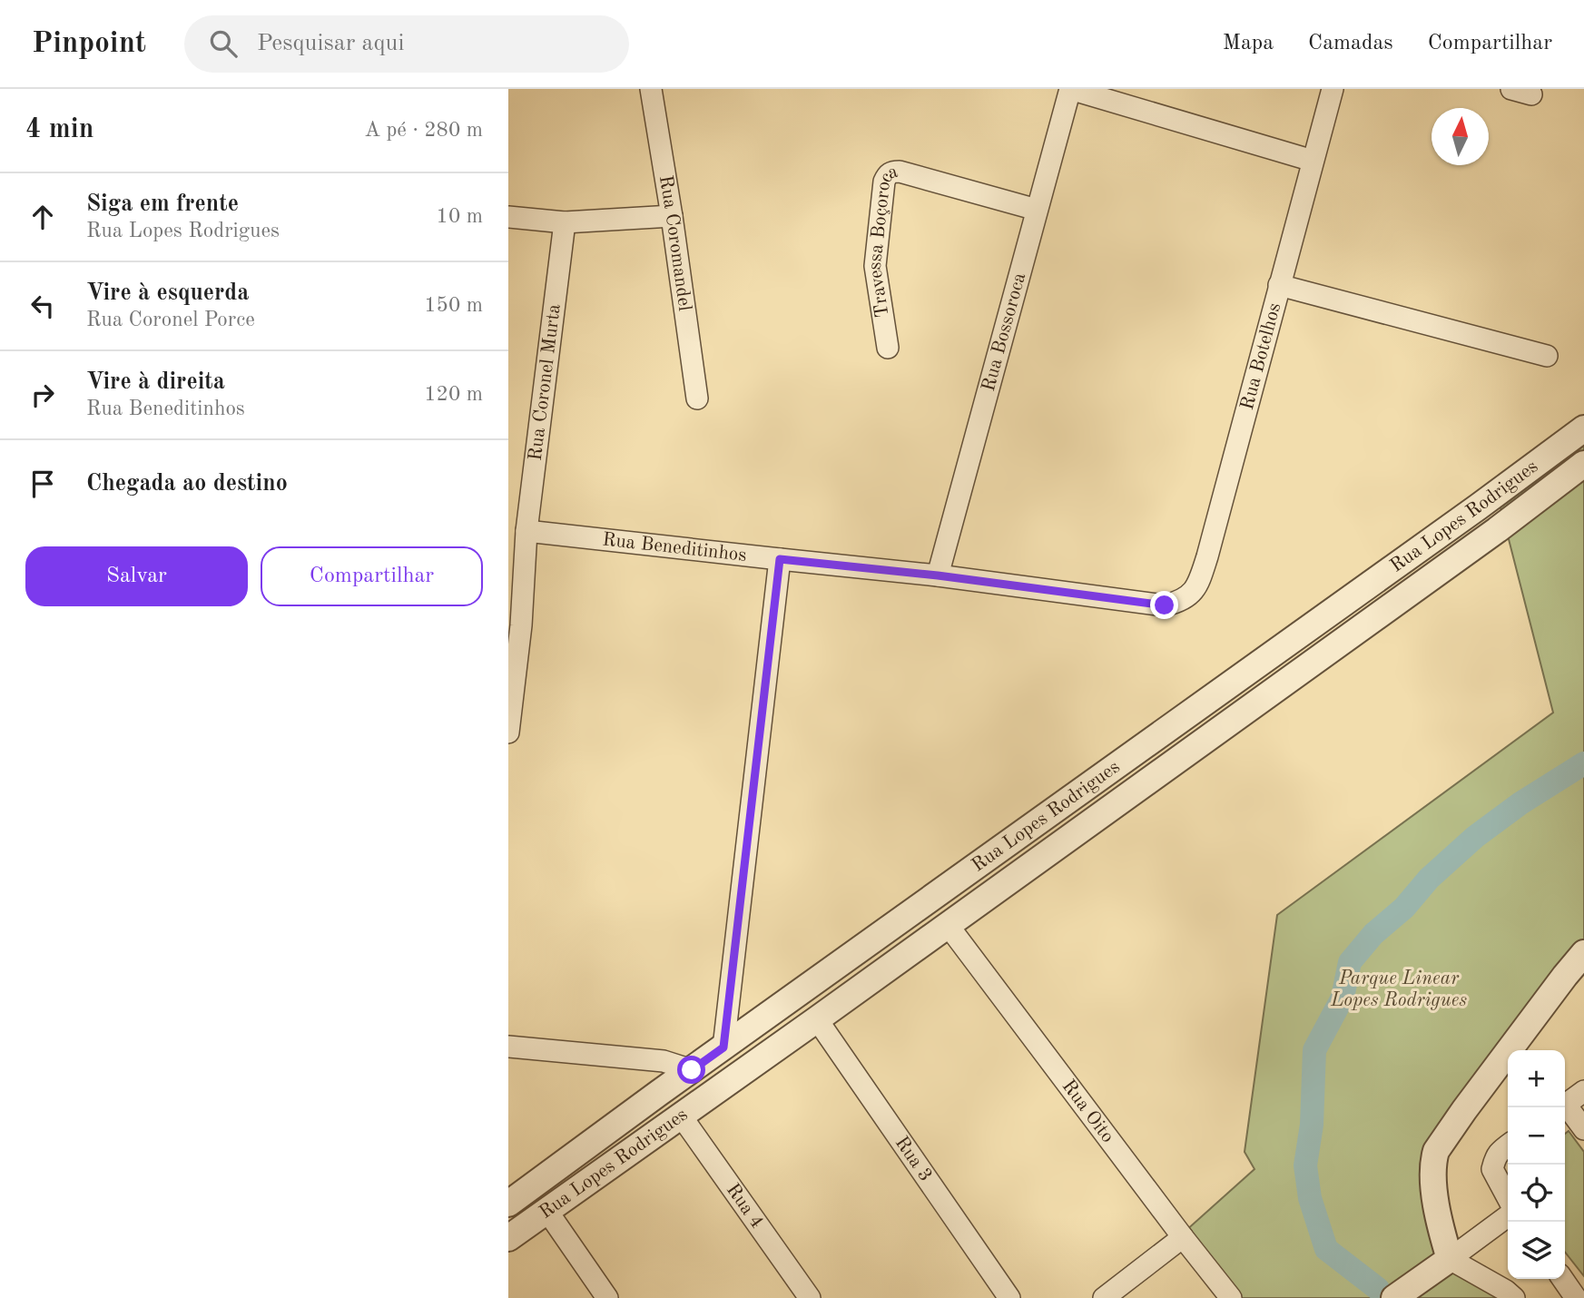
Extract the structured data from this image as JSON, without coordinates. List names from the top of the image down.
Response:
{
  "streets": {
    "street": [
      "Rua Coromandel",
      "Travessa Boçoroca",
      "Rua Bossoroca",
      "Rua Botelhos",
      "Rua Coronel Murta",
      "Rua Lopes Rodrigues",
      "Rua Beneditinhos",
      "Rua Oito",
      "Rua 3",
      "Rua 4"
    ]
  },
  "crossings": [
    ["Travessa Boçoroca", "Rua Bossoroca"],
    ["Rua Bossoroca", "Rua Beneditinhos"],
    ["Rua Botelhos", "Rua Beneditinhos"],
    ["Rua Coronel Murta", "Rua Beneditinhos"],
    ["Rua Lopes Rodrigues", "Rua Oito"],
    ["Rua Lopes Rodrigues", "Rua 3"],
    ["Rua Lopes Rodrigues", "Rua 4"]
  ],
  "parks": ["Parque Linear Lopes Rodrigues"],
  "north": "top",
  "page": {
    "header": "Pinpoint",
    "search": "Pesquisar aqui",
    "nav": ["Mapa", "Camadas", "Compartilhar"],
    "heading": ["4 min", "A pé · 280 m"],
    "list": [
      ["Siga em frente", "Rua Lopes Rodrigues", "10 m"],
      ["Vire à esquerda", "Rua Coronel Porce", "150 m"],
      ["Vire à direita", "Rua Beneditinhos", "120 m"],
      "Chegada ao destino"
    ],
    "buttons": ["Salvar", "Compartilhar"],
    "map_buttons": ["+", "−"]
  }
}
